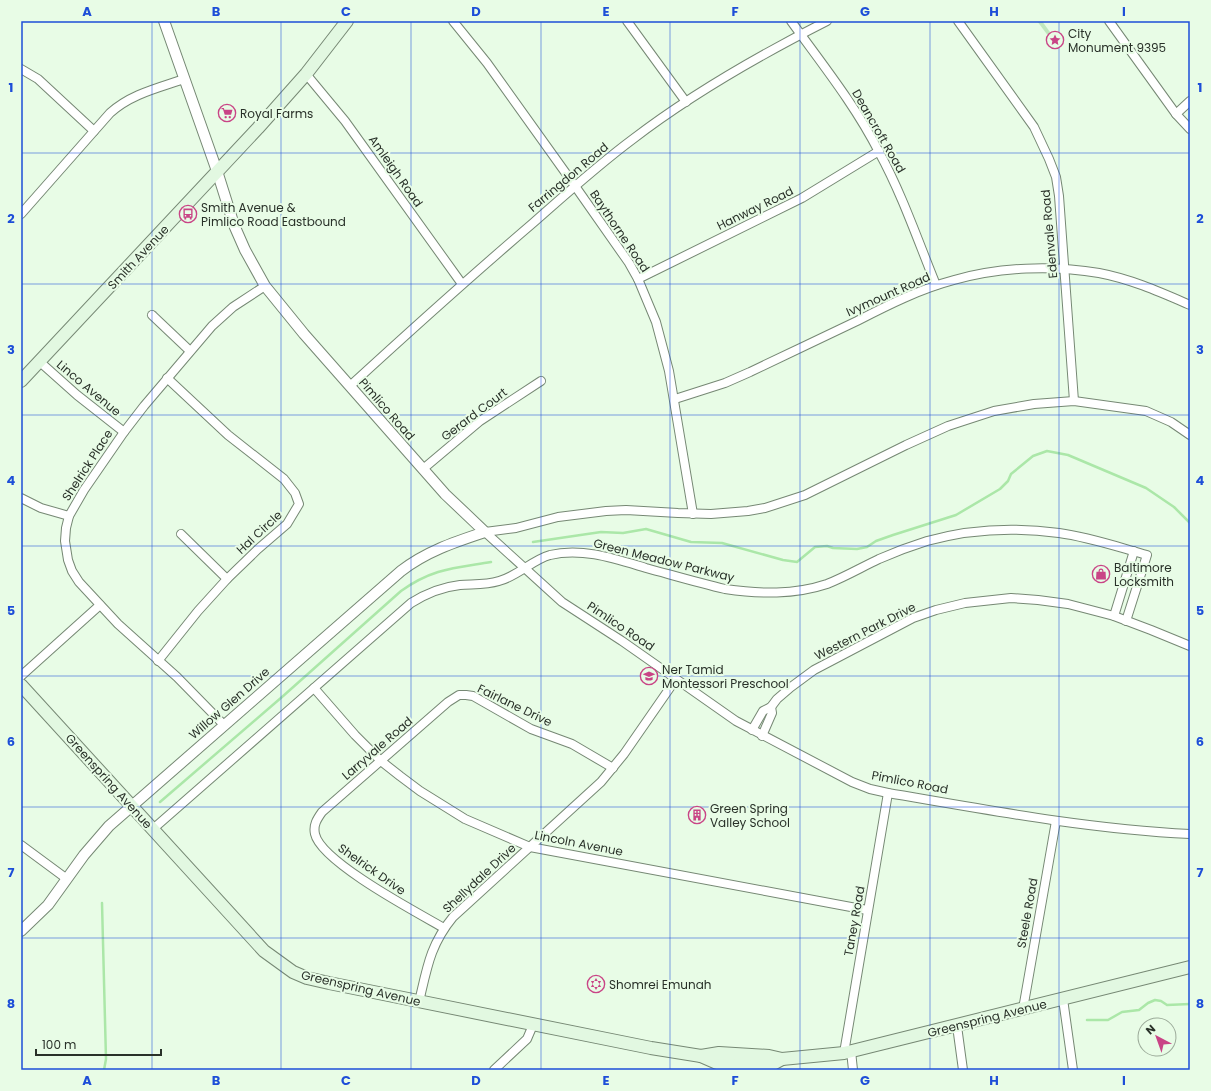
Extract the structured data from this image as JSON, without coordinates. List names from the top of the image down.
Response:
{
  "streets": {
    "main road": ["Smith Avenue", "Greenspring Avenue"],
    "street": [
      "Deancroft Road",
      "Amleigh Road",
      "Farringdon Road",
      "Hanway Road",
      "Baythorne Road",
      "Edenvale Road",
      "Ivymount Road",
      "Linco Avenue",
      "Pimlico Road",
      "Gerard Court",
      "Shelrick Place",
      "Hal Circle",
      "Green Meadow Parkway",
      "Western Park Drive",
      "Willow Glen Drive",
      "Fairlane Drive",
      "Larryvale Road",
      "Lincoln Avenue",
      "Shelrick Drive",
      "Shellydale Drive",
      "Steele Road",
      "Taney Road"
    ]
  },
  "crossings": [
    ["Deancroft Road", "Farringdon Road"],
    ["Deancroft Road", "Hanway Road"],
    ["Deancroft Road", "Ivymount Road"],
    ["Amleigh Road", "Farringdon Road"],
    ["Amleigh Road", "Smith Avenue"],
    ["Farringdon Road", "Baythorne Road"],
    ["Farringdon Road", "Pimlico Road"],
    ["Hanway Road", "Baythorne Road"],
    ["Baythorne Road", "Ivymount Road"],
    ["Edenvale Road", "Ivymount Road"],
    ["Smith Avenue", "Linco Avenue"],
    ["Smith Avenue", "Pimlico Road"],
    ["Linco Avenue", "Shelrick Place"],
    ["Pimlico Road", "Gerard Court"],
    ["Pimlico Road", "Shelrick Place"],
    ["Pimlico Road", "Green Meadow Parkway"],
    ["Pimlico Road", "Western Park Drive"],
    ["Pimlico Road", "Willow Glen Drive"],
    ["Pimlico Road", "Shellydale Drive"],
    ["Pimlico Road", "Steele Road"],
    ["Pimlico Road", "Taney Road"],
    ["Shelrick Place", "Hal Circle"],
    ["Shelrick Place", "Willow Glen Drive"],
    ["Green Meadow Parkway", "Western Park Drive"],
    ["Willow Glen Drive", "Greenspring Avenue"],
    ["Fairlane Drive", "Larryvale Road"],
    ["Fairlane Drive", "Shellydale Drive"],
    ["Larryvale Road", "Lincoln Avenue"],
    ["Larryvale Road", "Shelrick Drive"],
    ["Greenspring Avenue", "Shellydale Drive"],
    ["Greenspring Avenue", "Steele Road"],
    ["Greenspring Avenue", "Taney Road"],
    ["Lincoln Avenue", "Shellydale Drive"],
    ["Lincoln Avenue", "Taney Road"],
    ["Shelrick Drive", "Shellydale Drive"]
  ],
  "places": {
    "place": ["City Monument 9395"],
    "supermarket": ["Royal Farms"],
    "bus stop": ["Smith Avenue & Pimlico Road Eastbound"],
    "shop": ["Baltimore Locksmith"],
    "school or university": ["Ner Tamid Montessori Preschool"],
    "building": ["Green Spring Valley School"],
    "synagogue": ["Shomrei Emunah"]
  },
  "scale_bar": "100 m",
  "north": "top left",
  "grid": {
    "columns": [
      "A",
      "B",
      "C",
      "D",
      "E",
      "F",
      "G",
      "H",
      "I"
    ],
    "rows": [
      "1",
      "2",
      "3",
      "4",
      "5",
      "6",
      "7",
      "8"
    ]
  }
}
